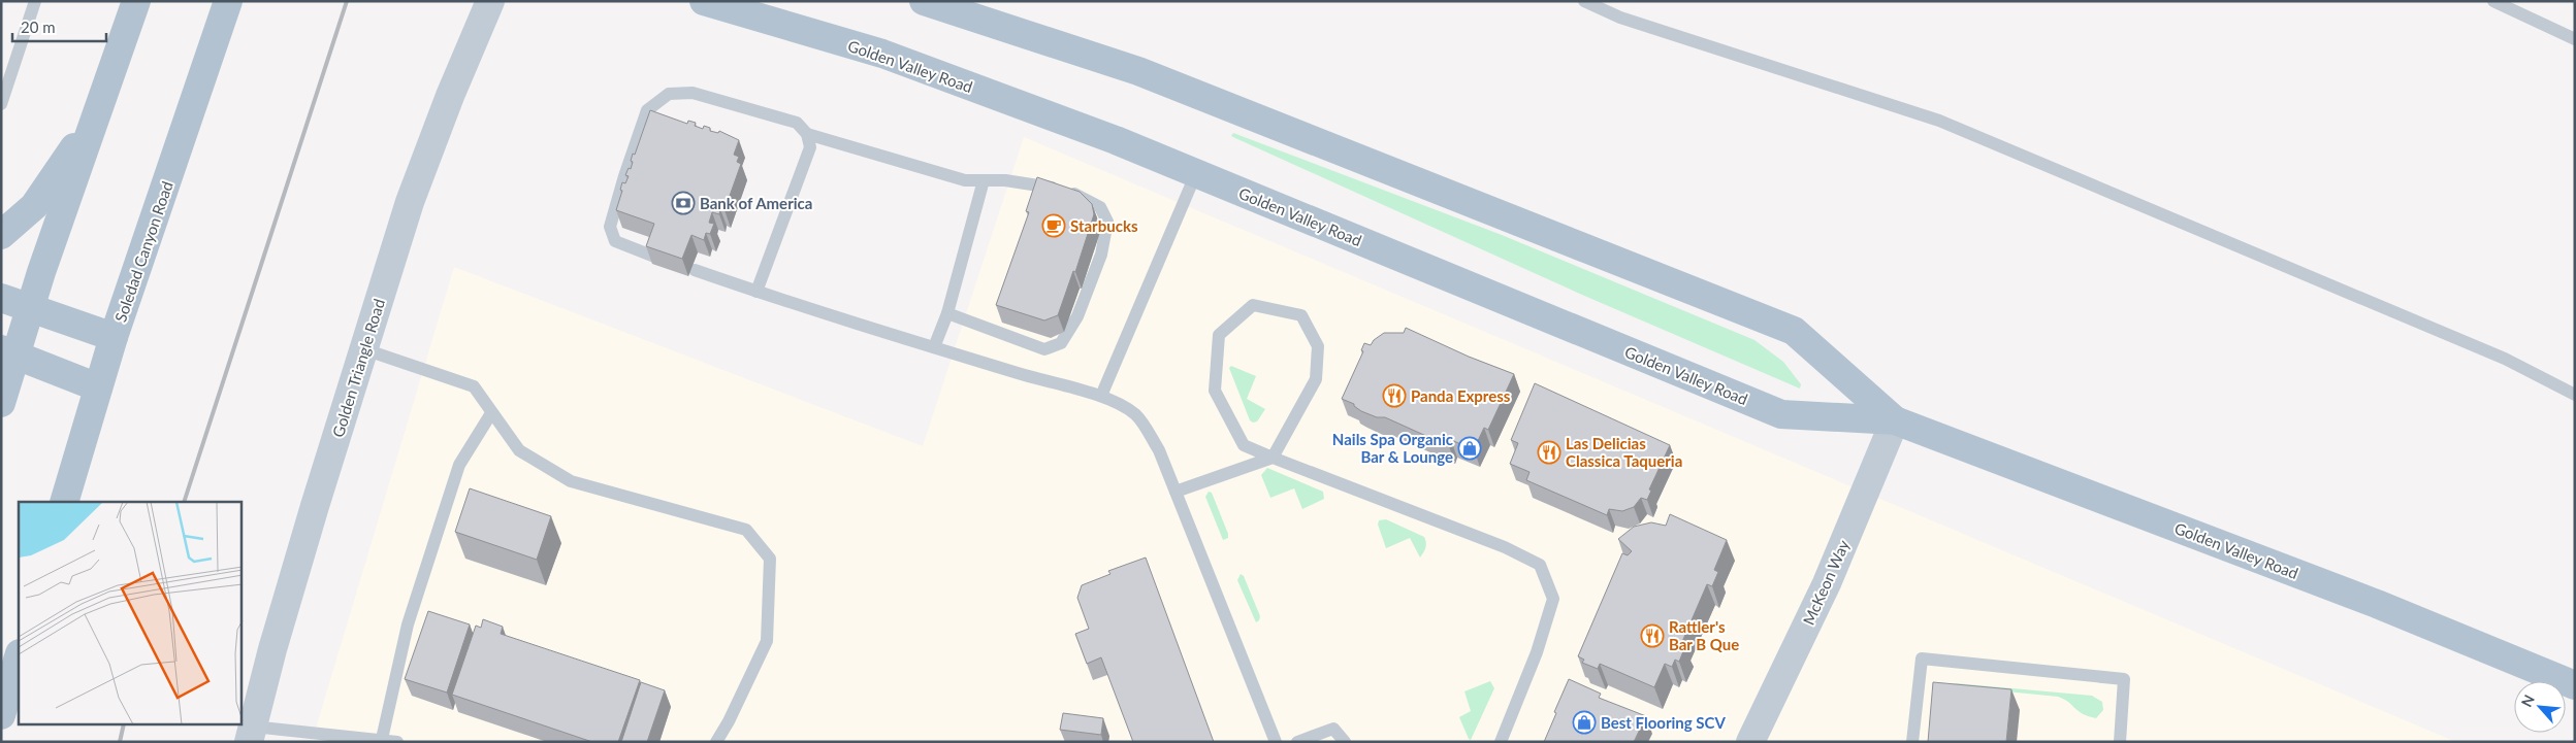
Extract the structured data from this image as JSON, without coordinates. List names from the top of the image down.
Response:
{
  "streets": {
    "main road": ["Golden Valley Road", "Soledad Canyon Road"],
    "street": ["Golden Triangle Road", "McKeon Way"]
  },
  "crossings": [
    ["Golden Valley Road", "McKeon Way"]
  ],
  "places": {
    "bank": ["Bank of America"],
    "cafe": ["Starbucks"],
    "restaurant": ["Panda Express", "Las Delicias Classica Taqueria", "Rattler's Bar B Que"],
    "shop": ["Nails Spa Organic Bar & Lounge", "Best Flooring SCV"]
  },
  "scale_bar": "20 m",
  "north": "top left"
}
